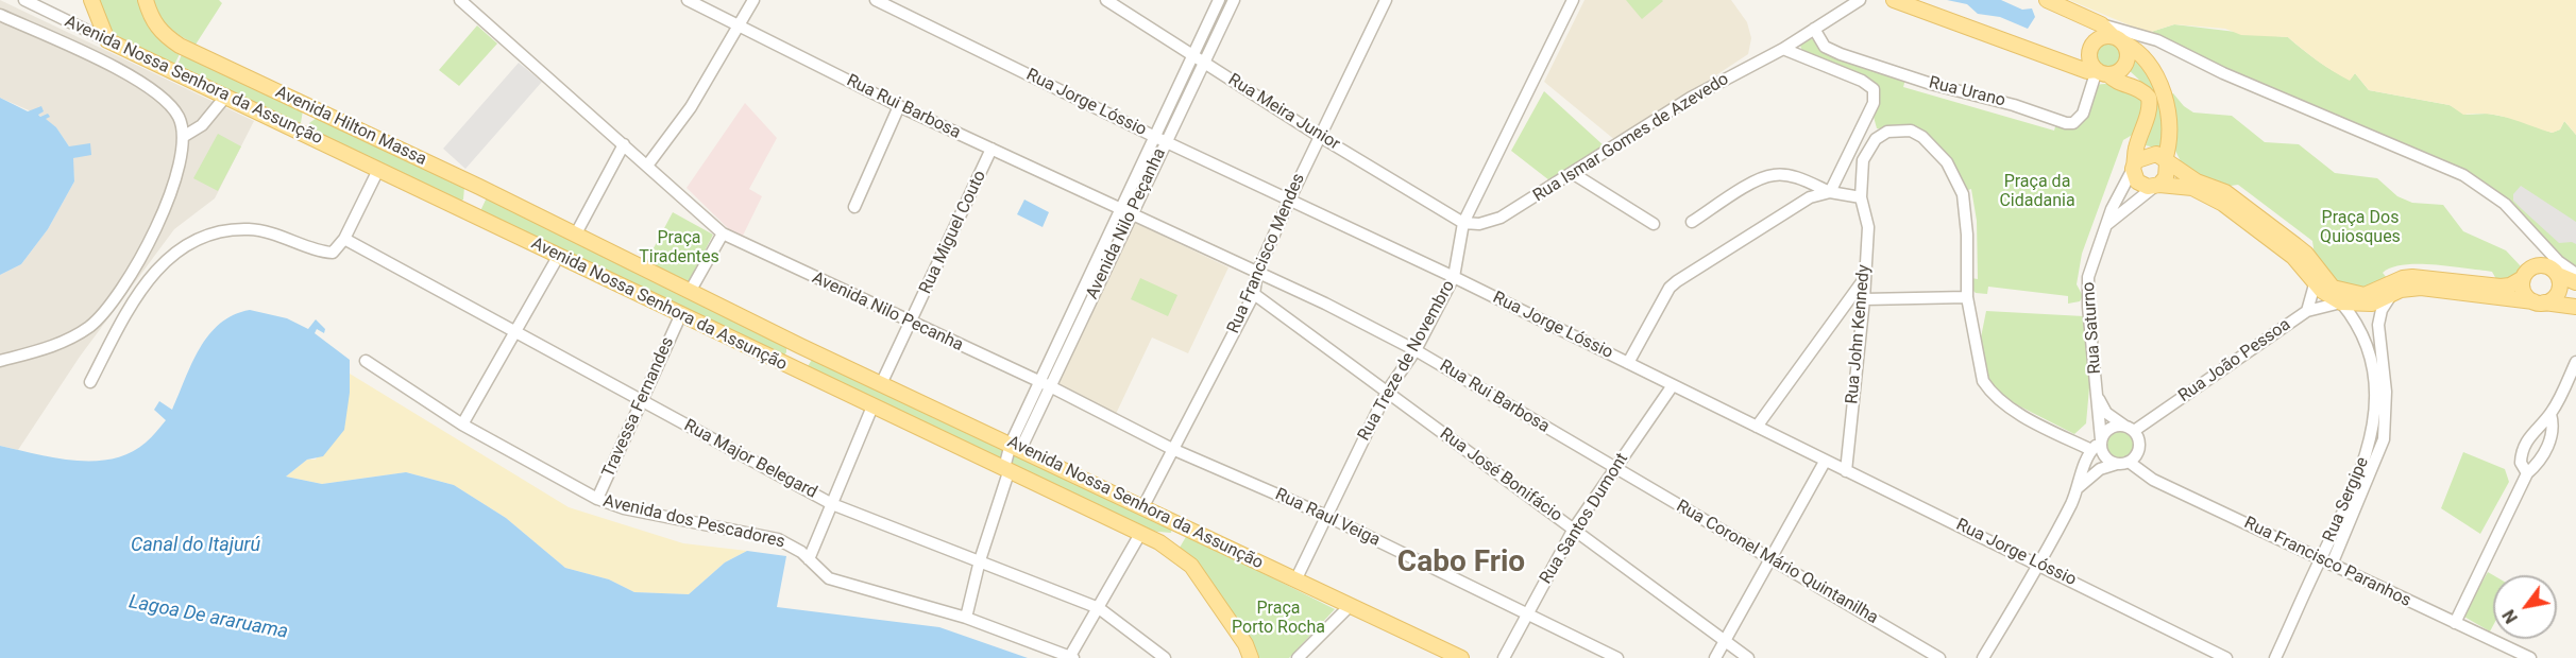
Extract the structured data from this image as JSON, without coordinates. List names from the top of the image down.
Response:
{
  "streets": {
    "main road": ["Avenida Nossa Senhora da Assunção", "Avenida Hilton Massa"],
    "street": [
      "Rua Urano",
      "Rua Jorge Lóssio",
      "Rua Rui Barbosa",
      "Rua Meira Junior",
      "Rua Ismar Gomes de Azevedo",
      "Avenida Nilo Peçanha",
      "Rua Miguel Couto",
      "Rua Francisco Mendes",
      "Avenida Nilo Pecanha",
      "Rua Saturno",
      "Rua John Kennedy",
      "Rua Treze de Novembro",
      "Rua João Pessoa",
      "Travessa Fernandes",
      "Rua Major Belegard",
      "Rua José Bonifácio",
      "Rua Sergipe",
      "Rua Raul Veiga",
      "Rua Santos Dumont",
      "Avenida dos Pescadores",
      "Rua Coronel Mário Quintanilha",
      "Rua Francisco Paranhos"
    ]
  },
  "crossings": [
    ["Avenida Nossa Senhora da Assunção", "Avenida Hilton Massa"],
    ["Avenida Nossa Senhora da Assunção", "Avenida Nilo Peçanha"],
    ["Avenida Nossa Senhora da Assunção", "Rua Miguel Couto"],
    ["Avenida Nossa Senhora da Assunção", "Rua Francisco Mendes"],
    ["Avenida Nossa Senhora da Assunção", "Rua Treze de Novembro"],
    ["Avenida Nossa Senhora da Assunção", "Travessa Fernandes"],
    ["Rua Urano", "Rua Ismar Gomes de Azevedo"],
    ["Rua Jorge Lóssio", "Avenida Nilo Peçanha"],
    ["Rua Jorge Lóssio", "Rua Francisco Mendes"],
    ["Rua Jorge Lóssio", "Rua John Kennedy"],
    ["Rua Jorge Lóssio", "Rua Treze de Novembro"],
    ["Rua Jorge Lóssio", "Rua Santos Dumont"],
    ["Rua Rui Barbosa", "Avenida Nilo Peçanha"],
    ["Rua Rui Barbosa", "Rua Miguel Couto"],
    ["Rua Rui Barbosa", "Rua Francisco Mendes"],
    ["Rua Rui Barbosa", "Rua Treze de Novembro"],
    ["Rua Rui Barbosa", "Rua Santos Dumont"],
    ["Rua Rui Barbosa", "Rua Coronel Mário Quintanilha"],
    ["Rua Meira Junior", "Rua Ismar Gomes de Azevedo"],
    ["Rua Meira Junior", "Avenida Nilo Peçanha"],
    ["Rua Meira Junior", "Rua Francisco Mendes"],
    ["Rua Meira Junior", "Rua Treze de Novembro"],
    ["Rua Ismar Gomes de Azevedo", "Rua Treze de Novembro"],
    ["Avenida Nilo Peçanha", "Avenida Nilo Pecanha"],
    ["Rua Miguel Couto", "Avenida Nilo Pecanha"],
    ["Rua Francisco Mendes", "Avenida Nilo Pecanha"],
    ["Rua Francisco Mendes", "Rua José Bonifácio"],
    ["Rua Francisco Mendes", "Rua Raul Veiga"],
    ["Avenida Nilo Pecanha", "Rua Raul Veiga"],
    ["Rua Saturno", "Rua João Pessoa"],
    ["Rua Saturno", "Rua Francisco Paranhos"],
    ["Rua Treze de Novembro", "Rua José Bonifácio"],
    ["Rua Treze de Novembro", "Rua Raul Veiga"],
    ["Rua João Pessoa", "Rua Sergipe"],
    ["Rua João Pessoa", "Rua Francisco Paranhos"],
    ["Travessa Fernandes", "Rua Major Belegard"],
    ["Travessa Fernandes", "Avenida dos Pescadores"],
    ["Rua José Bonifácio", "Rua Santos Dumont"],
    ["Rua Sergipe", "Rua Francisco Paranhos"],
    ["Rua Raul Veiga", "Rua Santos Dumont"],
    ["Rua Santos Dumont", "Rua Coronel Mário Quintanilha"]
  ],
  "districts": ["Cabo Frio"],
  "water": ["Canal do Itajurú", "Lagoa De araruama"],
  "parks": [
    "Praça da Cidadania",
    "Praça Dos Quiosques",
    "Praça Tiradentes",
    "Praça Porto Rocha"
  ],
  "north": "bottom left"
}
